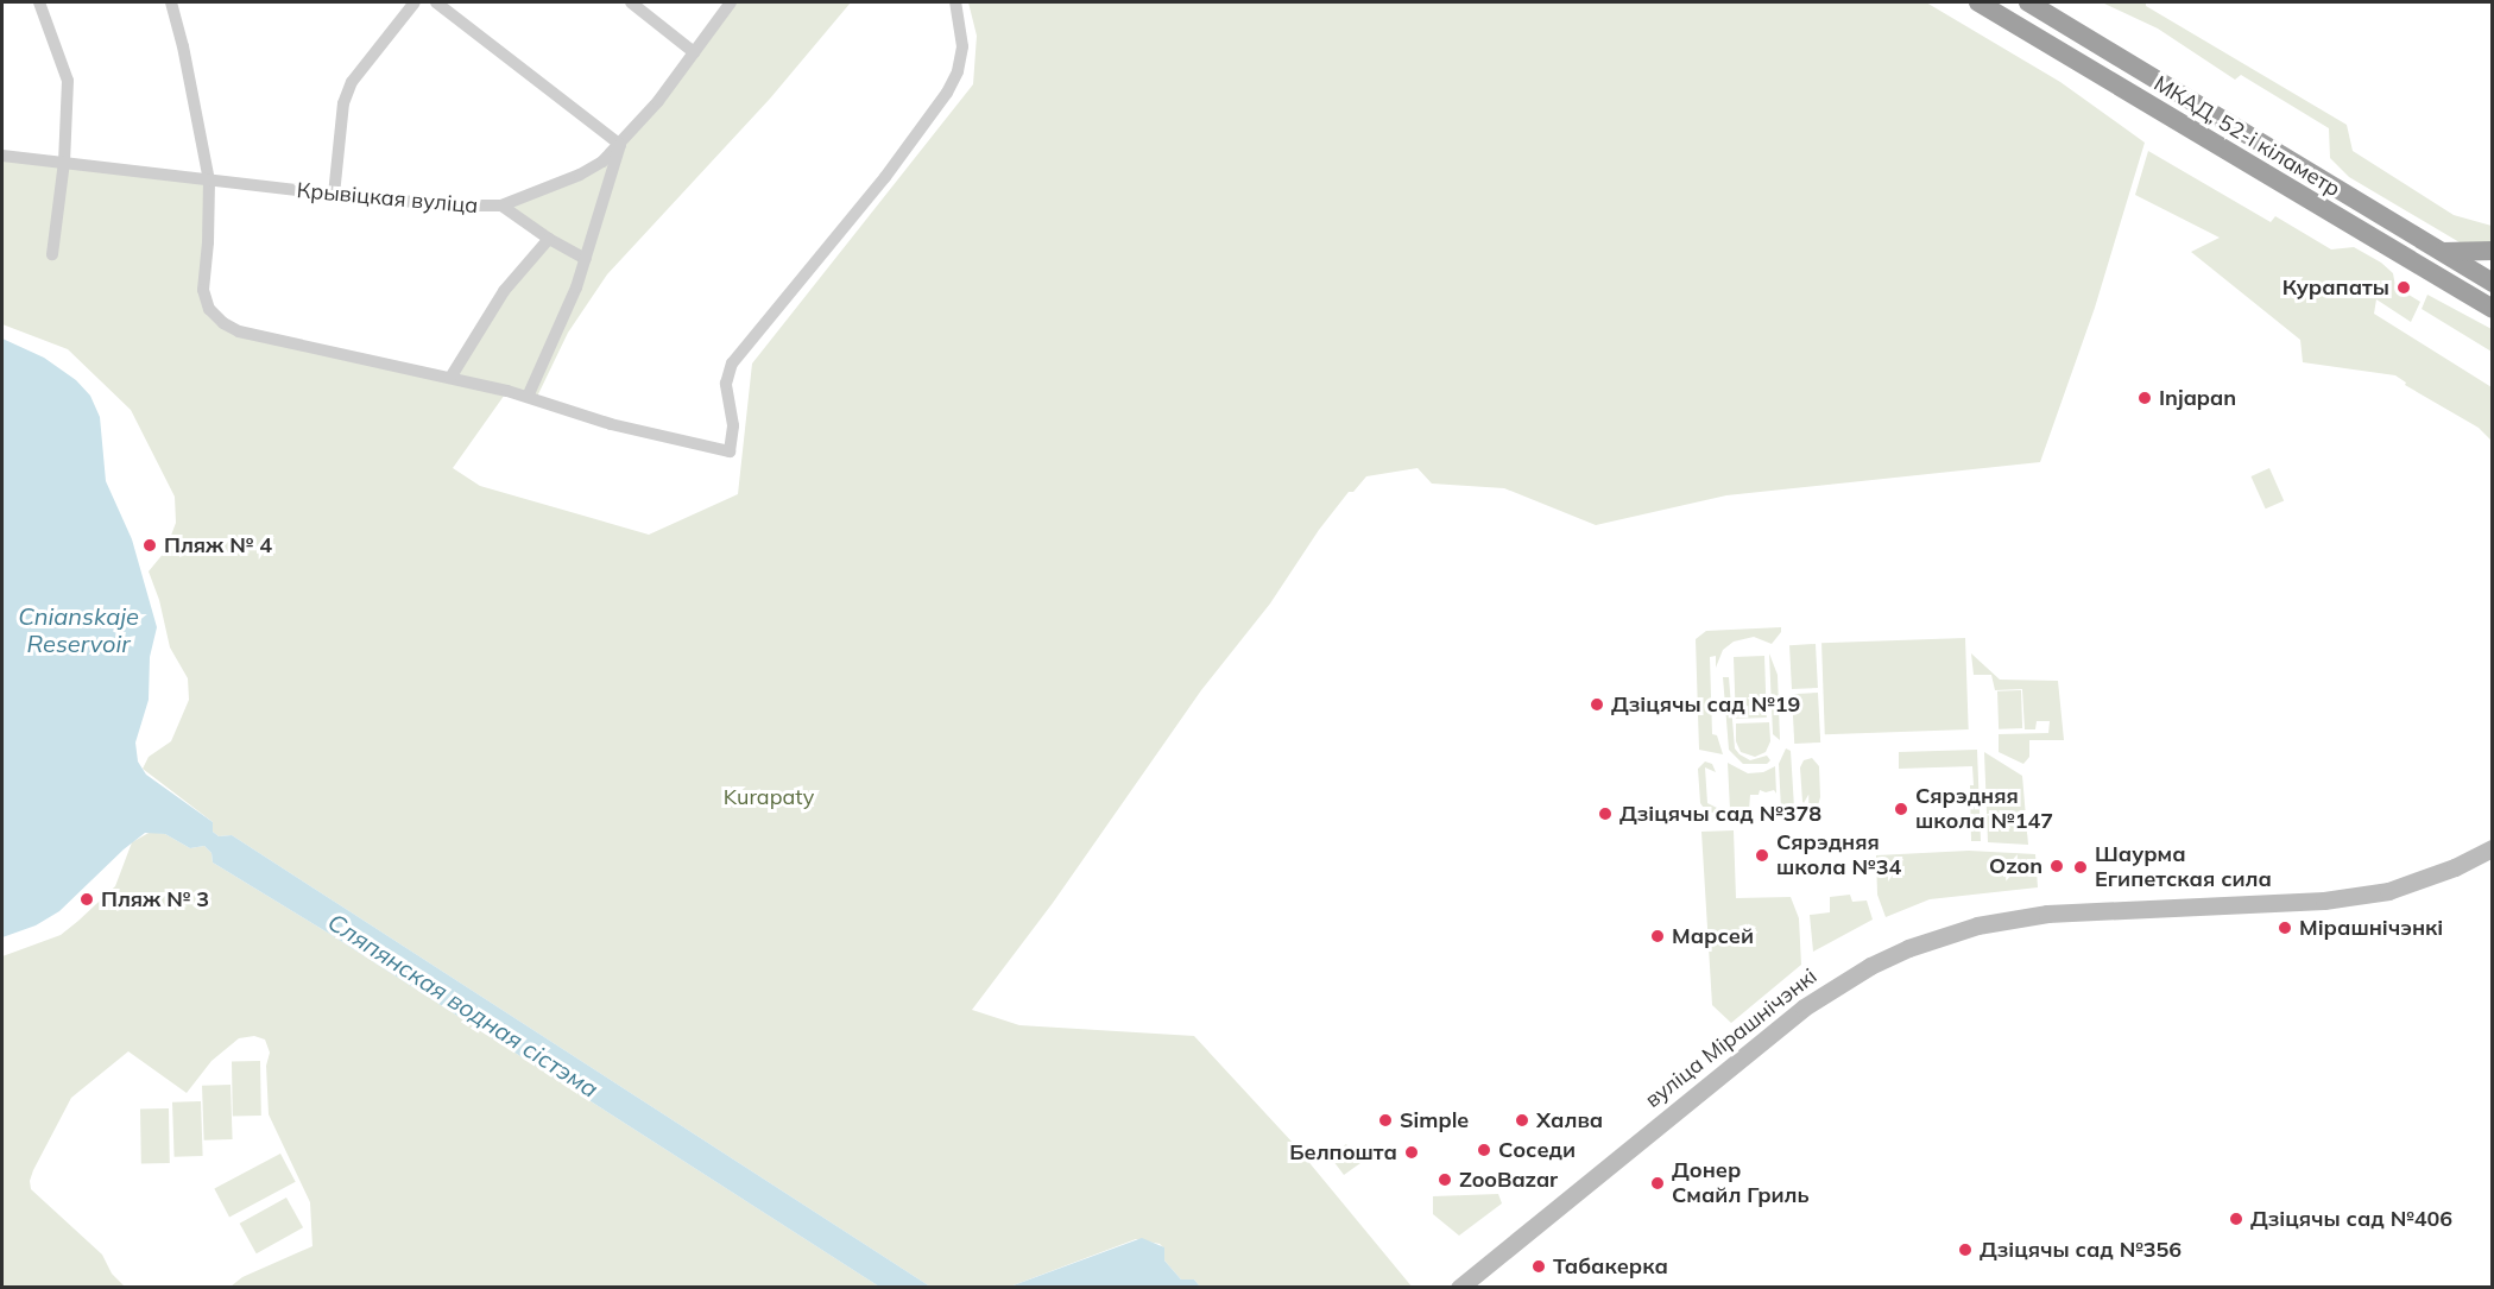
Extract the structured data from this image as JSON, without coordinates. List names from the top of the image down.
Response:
{
  "streets": {
    "highway": ["МКАД, 52-і кіламетр"],
    "main road": ["вуліца Мірашнічэнкі"],
    "street": ["Крывіцкая вуліца"]
  },
  "water": ["Cnianskaje Reservoir", "Сляпянская водная сістэма"],
  "parks": ["Kurapaty"],
  "places": [
    "Курапаты",
    "Injapan",
    "Пляж № 4",
    "Дзіцячы сад №19",
    "Сярэдняя школа №147",
    "Дзіцячы сад №378",
    "Сярэдняя школа №34",
    "Ozon",
    "Шаурма Египетская сила",
    "Пляж № 3",
    "Мірашнічэнкі",
    "Марсей",
    "Simple",
    "Халва",
    "Соседи",
    "Белпошта",
    "ZooBazar",
    "Донер Смайл Гриль",
    "Дзіцячы сад №406",
    "Дзіцячы сад №356",
    "Табакерка"
  ]
}
